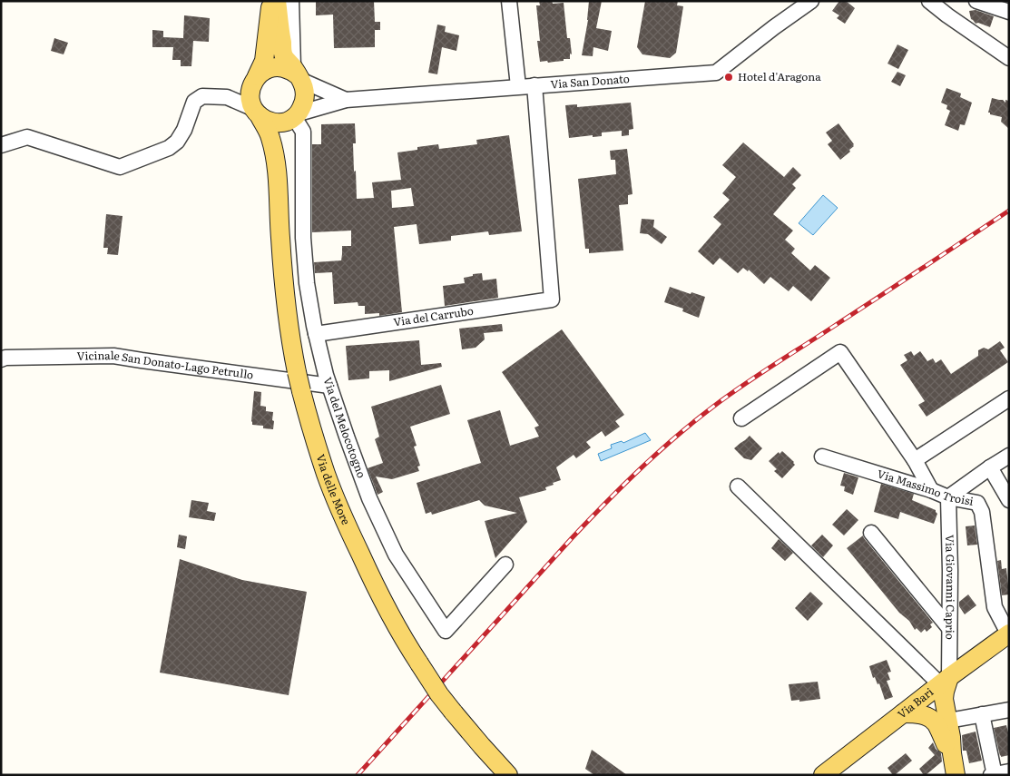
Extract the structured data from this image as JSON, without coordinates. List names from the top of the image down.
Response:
{
  "streets": {
    "main road": ["Via delle More", "Via Bari"],
    "street": [
      "Via San Donato",
      "Via del Carrubo",
      "Vicinale San Donato-Lago Petrullo",
      "Via del Melocotogno",
      "Via Massimo Troisi",
      "Via Giovanni Caprio"
    ]
  },
  "crossings": [
    ["Via San Donato", "Via del Carrubo"],
    ["Via del Carrubo", "Via del Melocotogno"],
    ["Vicinale San Donato-Lago Petrullo", "Via del Melocotogno"],
    ["Via Massimo Troisi", "Via Giovanni Caprio"],
    ["Via Massimo Troisi", "Via Bari"],
    ["Via Giovanni Caprio", "Via Bari"]
  ],
  "places": ["Hotel d'Aragona"]
}
